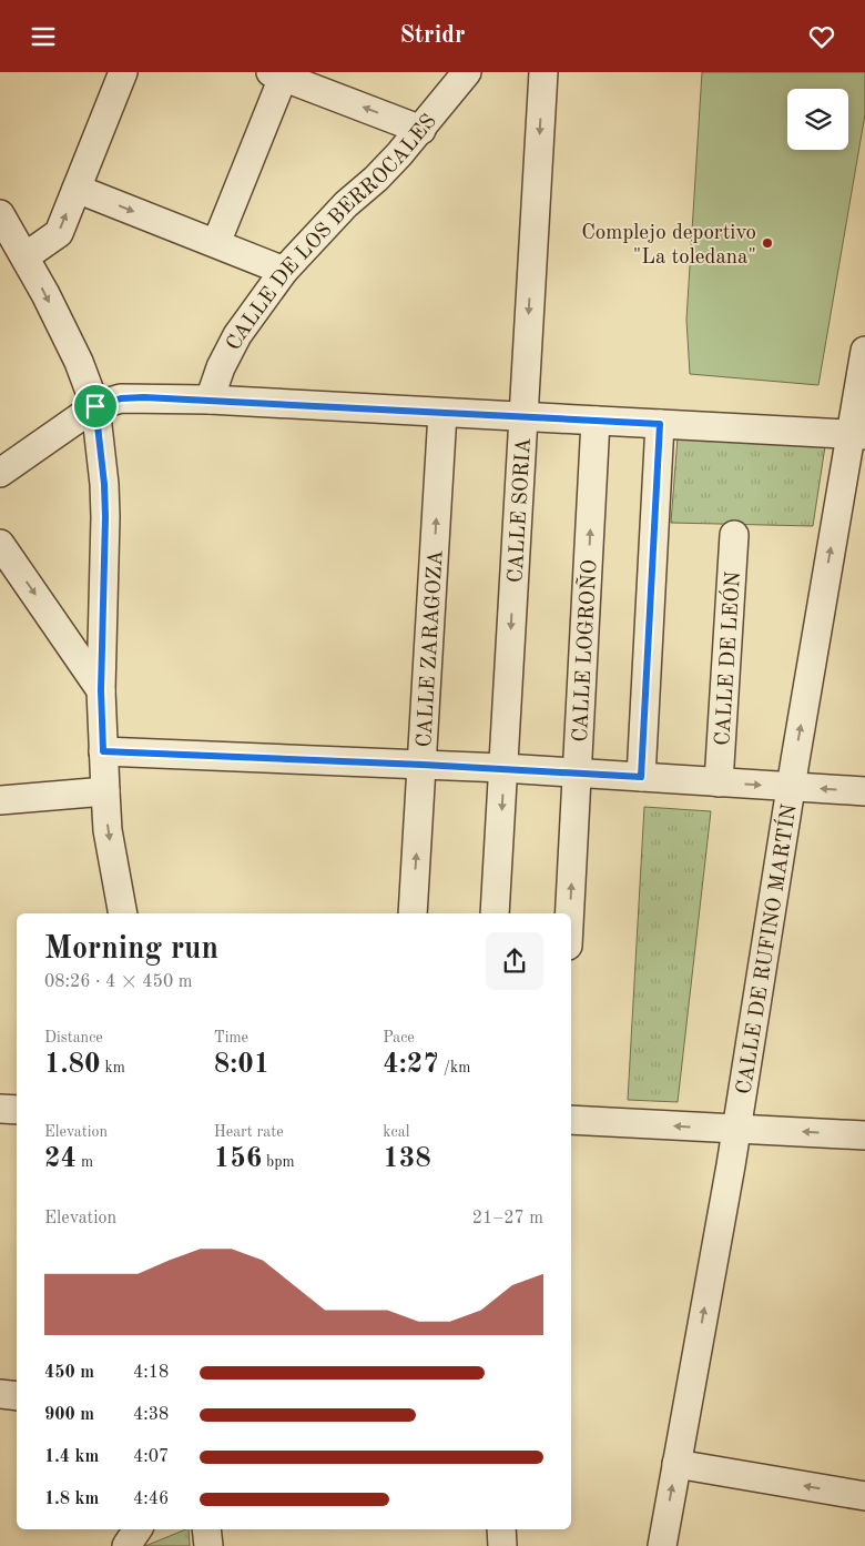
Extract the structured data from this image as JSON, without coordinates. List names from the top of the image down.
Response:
{
  "streets": {
    "street": [
      "CALLE DE LOS BERROCALES",
      "CALLE SORIA",
      "CALLE ZARAGOZA",
      "CALLE LOGROÑO",
      "CALLE DE LEÓN",
      "CALLE DE RUFINO MARTÍN"
    ]
  },
  "places": ["Complejo deportivo \"La toledana\""],
  "page": {
    "header": "Stridr",
    "heading": ["Morning run", "08:26 · 4 × 450 m"],
    "stats": [
      ["Distance", "1.80 km"],
      ["Time", "8:01"],
      ["Pace", "4:27 /km"],
      ["Elevation", "24 m"],
      ["Heart rate", "156 bpm"],
      ["kcal", "138"]
    ],
    "chart": ["Elevation", "21–27 m"],
    "list": [
      {
        "name": "450 m",
        "note": "4:18"
      },
      {
        "name": "900 m",
        "note": "4:38"
      },
      {
        "name": "1.4 km",
        "note": "4:07"
      },
      {
        "name": "1.8 km",
        "note": "4:46"
      }
    ]
  }
}
